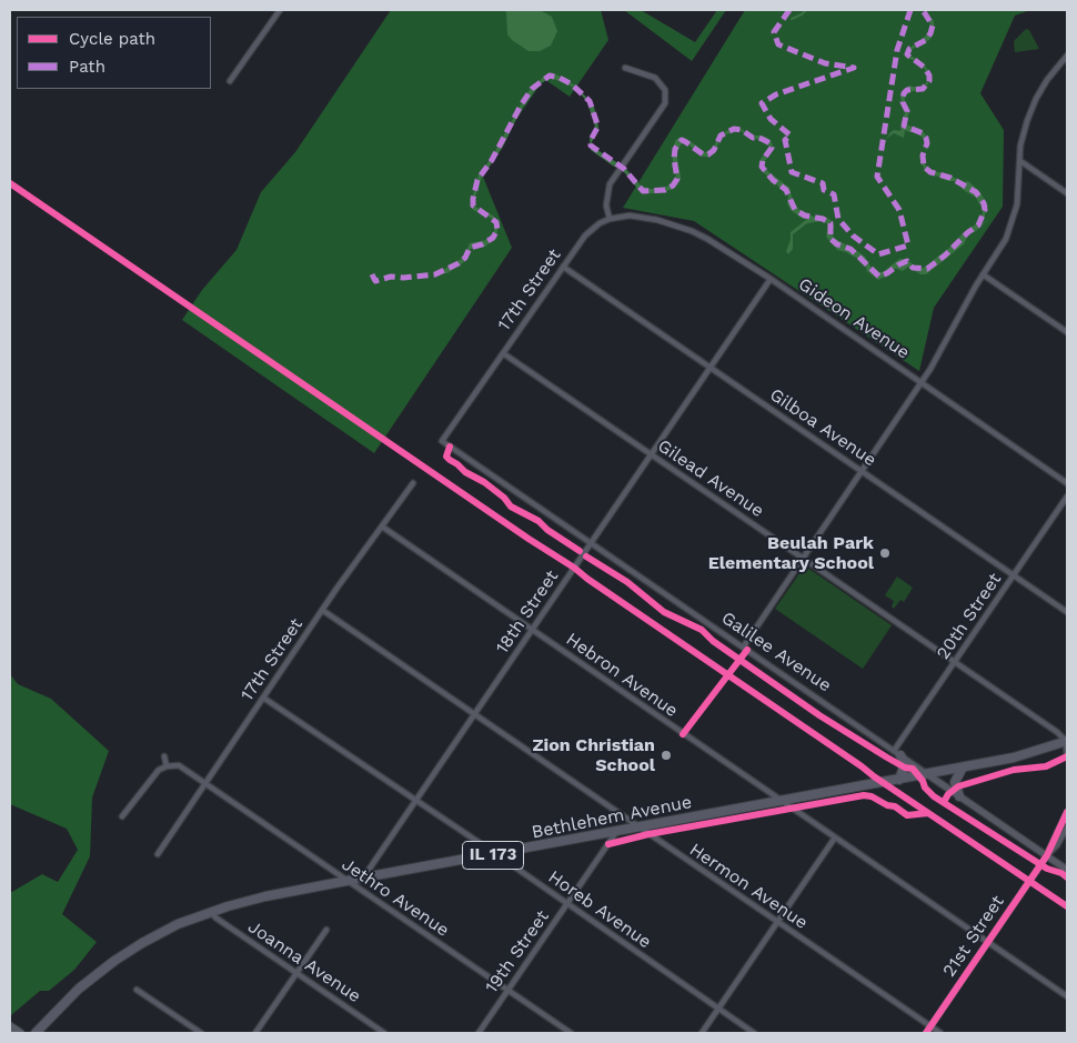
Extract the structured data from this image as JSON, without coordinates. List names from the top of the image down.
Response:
{
  "streets": {
    "main road": ["Bethlehem Avenue", "IL 173"],
    "street": [
      "17th Street",
      "Gideon Avenue",
      "Gilboa Avenue",
      "Gilead Avenue",
      "18th Street",
      "20th Street",
      "Galilee Avenue",
      "Hebron Avenue",
      "Hermon Avenue",
      "Jethro Avenue",
      "Horeb Avenue",
      "21st Street",
      "19th Street",
      "Joanna Avenue"
    ]
  },
  "crossings": [
    ["17th Street", "Gideon Avenue"],
    ["17th Street", "Gilboa Avenue"],
    ["17th Street", "Gilead Avenue"],
    ["17th Street", "Galilee Avenue"],
    ["17th Street", "Hebron Avenue"],
    ["17th Street", "Hermon Avenue"],
    ["17th Street", "Jethro Avenue"],
    ["17th Street", "Horeb Avenue"],
    ["Gideon Avenue", "18th Street"],
    ["Gilboa Avenue", "18th Street"],
    ["Gilboa Avenue", "20th Street"],
    ["Gilead Avenue", "18th Street"],
    ["Gilead Avenue", "20th Street"],
    ["Gilead Avenue", "Bethlehem Avenue"],
    ["18th Street", "Galilee Avenue"],
    ["18th Street", "Hebron Avenue"],
    ["18th Street", "Bethlehem Avenue"],
    ["18th Street", "Hermon Avenue"],
    ["18th Street", "Horeb Avenue"],
    ["20th Street", "Galilee Avenue"],
    ["Galilee Avenue", "Bethlehem Avenue"],
    ["Galilee Avenue", "21st Street"],
    ["Hebron Avenue", "Bethlehem Avenue"],
    ["Hebron Avenue", "21st Street"],
    ["Bethlehem Avenue", "Hermon Avenue"],
    ["Bethlehem Avenue", "Jethro Avenue"],
    ["Bethlehem Avenue", "Horeb Avenue"],
    ["Bethlehem Avenue", "19th Street"],
    ["Bethlehem Avenue", "Joanna Avenue"],
    ["Hermon Avenue", "21st Street"],
    ["Jethro Avenue", "19th Street"],
    ["Horeb Avenue", "19th Street"]
  ],
  "places": ["Beulah Park Elementary School", "Zion Christian School"],
  "legend": ["Cycle path", "Path"]
}
